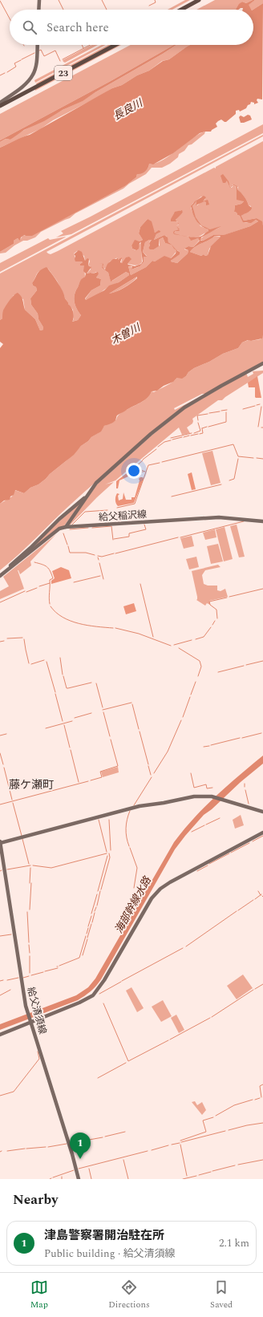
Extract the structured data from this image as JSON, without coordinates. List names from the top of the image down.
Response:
{
  "streets": {
    "main road": ["23"],
    "street": ["給父稲沢線", "給父清須線"]
  },
  "districts": ["藤ケ瀬町"],
  "water": ["長良川", "木曽川", "海部幹線水路"],
  "page": {
    "search": "Search here",
    "pins": "1",
    "heading": "Nearby",
    "list": [
      {
        "mark": "1",
        "name": "津島警察署開治駐在所",
        "note": "Public building · 給父清須線",
        "value": "2.1 km"
      }
    ],
    "nav": ["Map", "Directions", "Saved"]
  }
}
